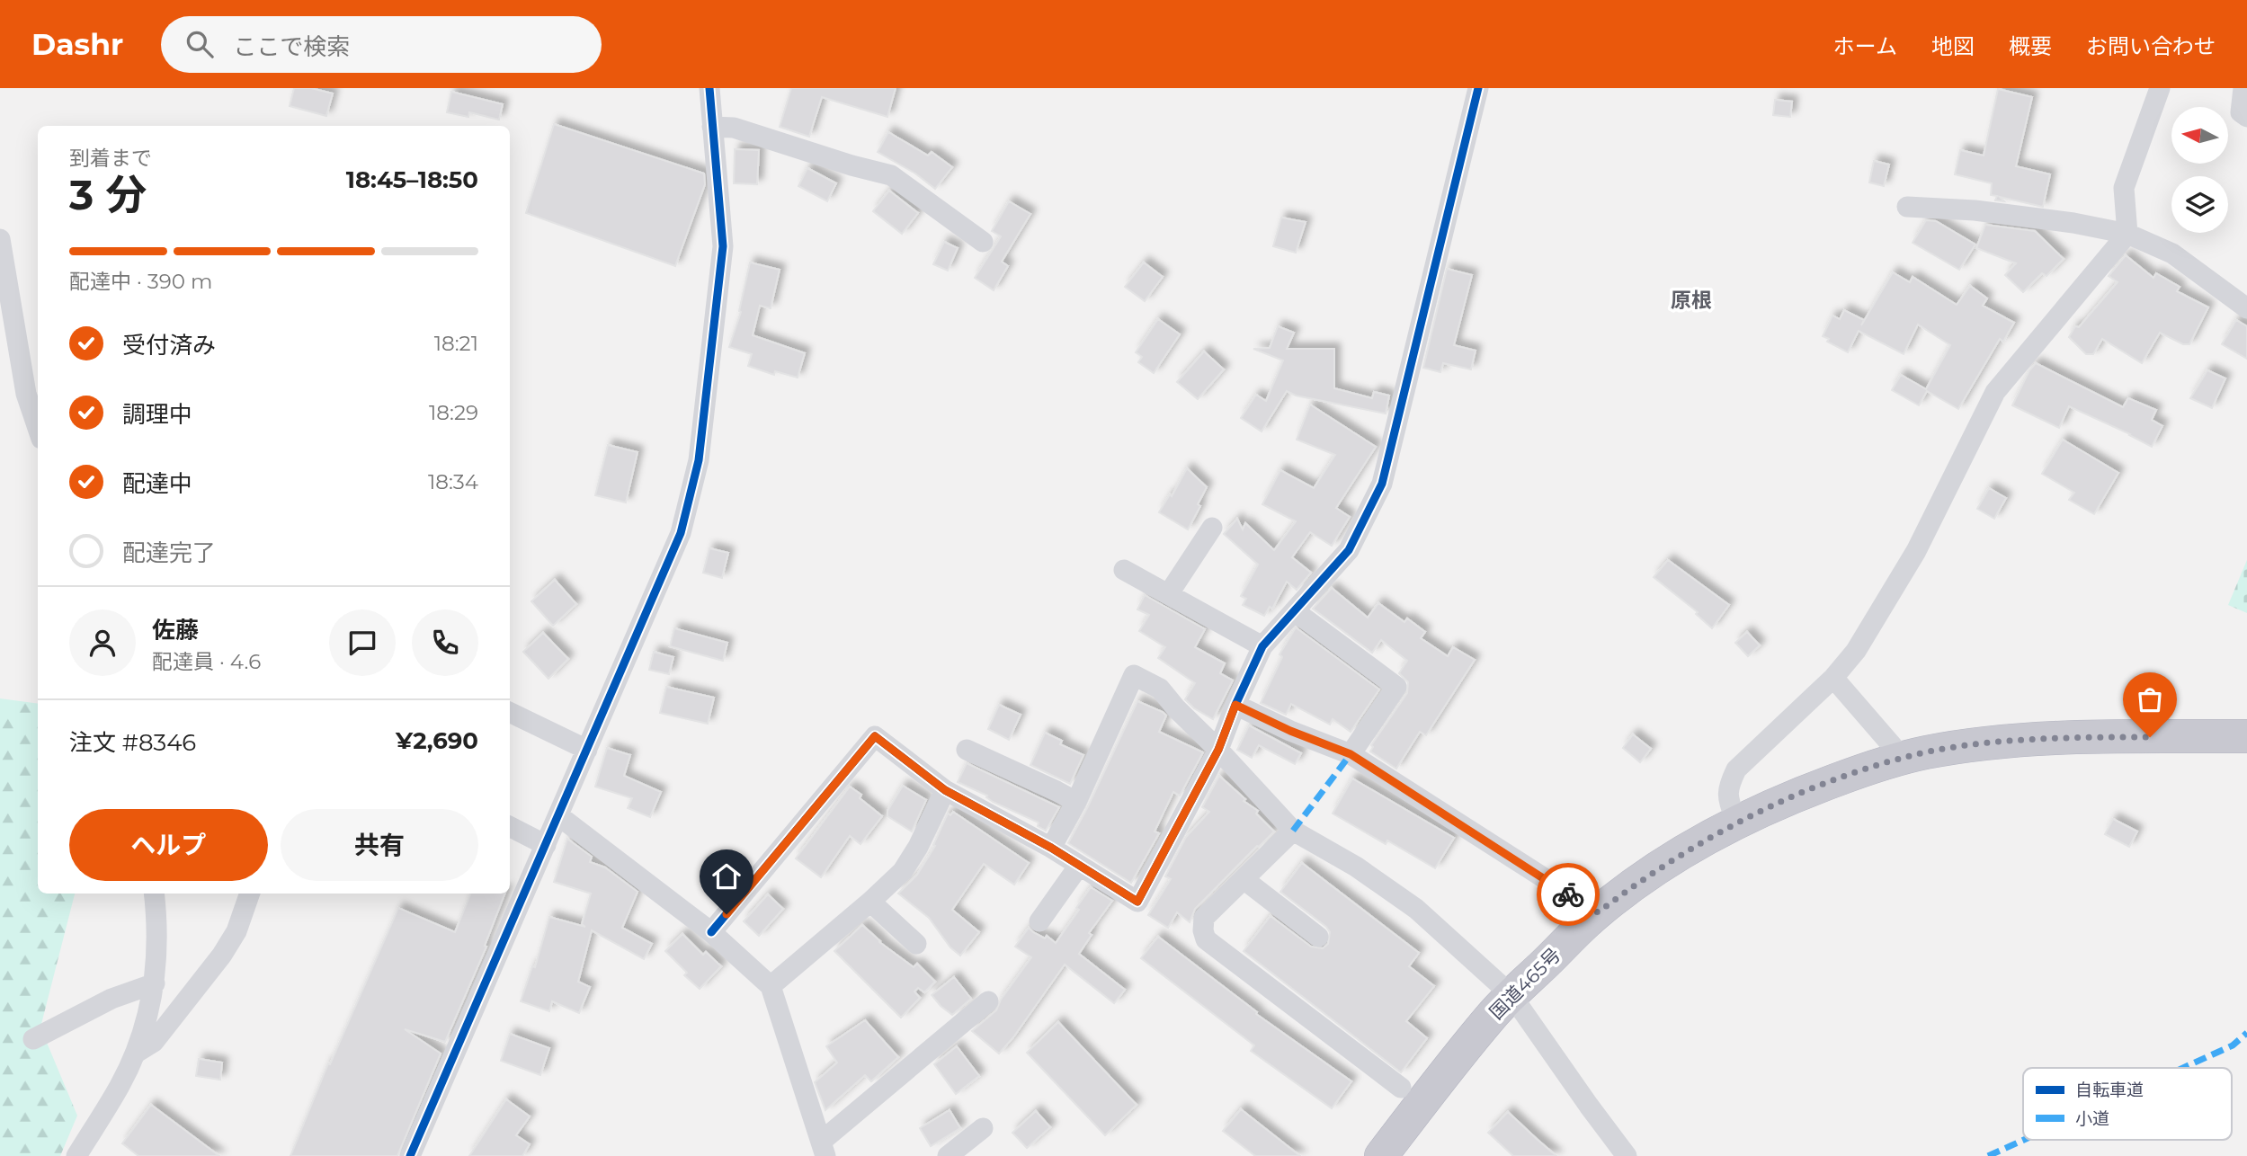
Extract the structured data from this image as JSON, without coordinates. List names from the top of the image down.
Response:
{
  "streets": {
    "highway": ["国道465号"]
  },
  "districts": ["原根"],
  "legend": ["自転車道", "小道"],
  "north": "left",
  "page": {
    "header": "Dashr",
    "search": "ここで検索",
    "nav": [
      "ホーム",
      "地図",
      "概要",
      "お問い合わせ"
    ],
    "heading": ["3 分", "到着まで", "18:45–18:50"],
    "panel": [
      "佐藤",
      "配達員 · 4.6",
      "注文 #8346",
      "¥2,690"
    ],
    "bar": "配達中 · 390 m",
    "list": [
      ["受付済み", "18:21"],
      ["調理中", "18:29"],
      ["配達中", "18:34"],
      "配達完了"
    ],
    "buttons": ["ヘルプ", "共有"]
  }
}
